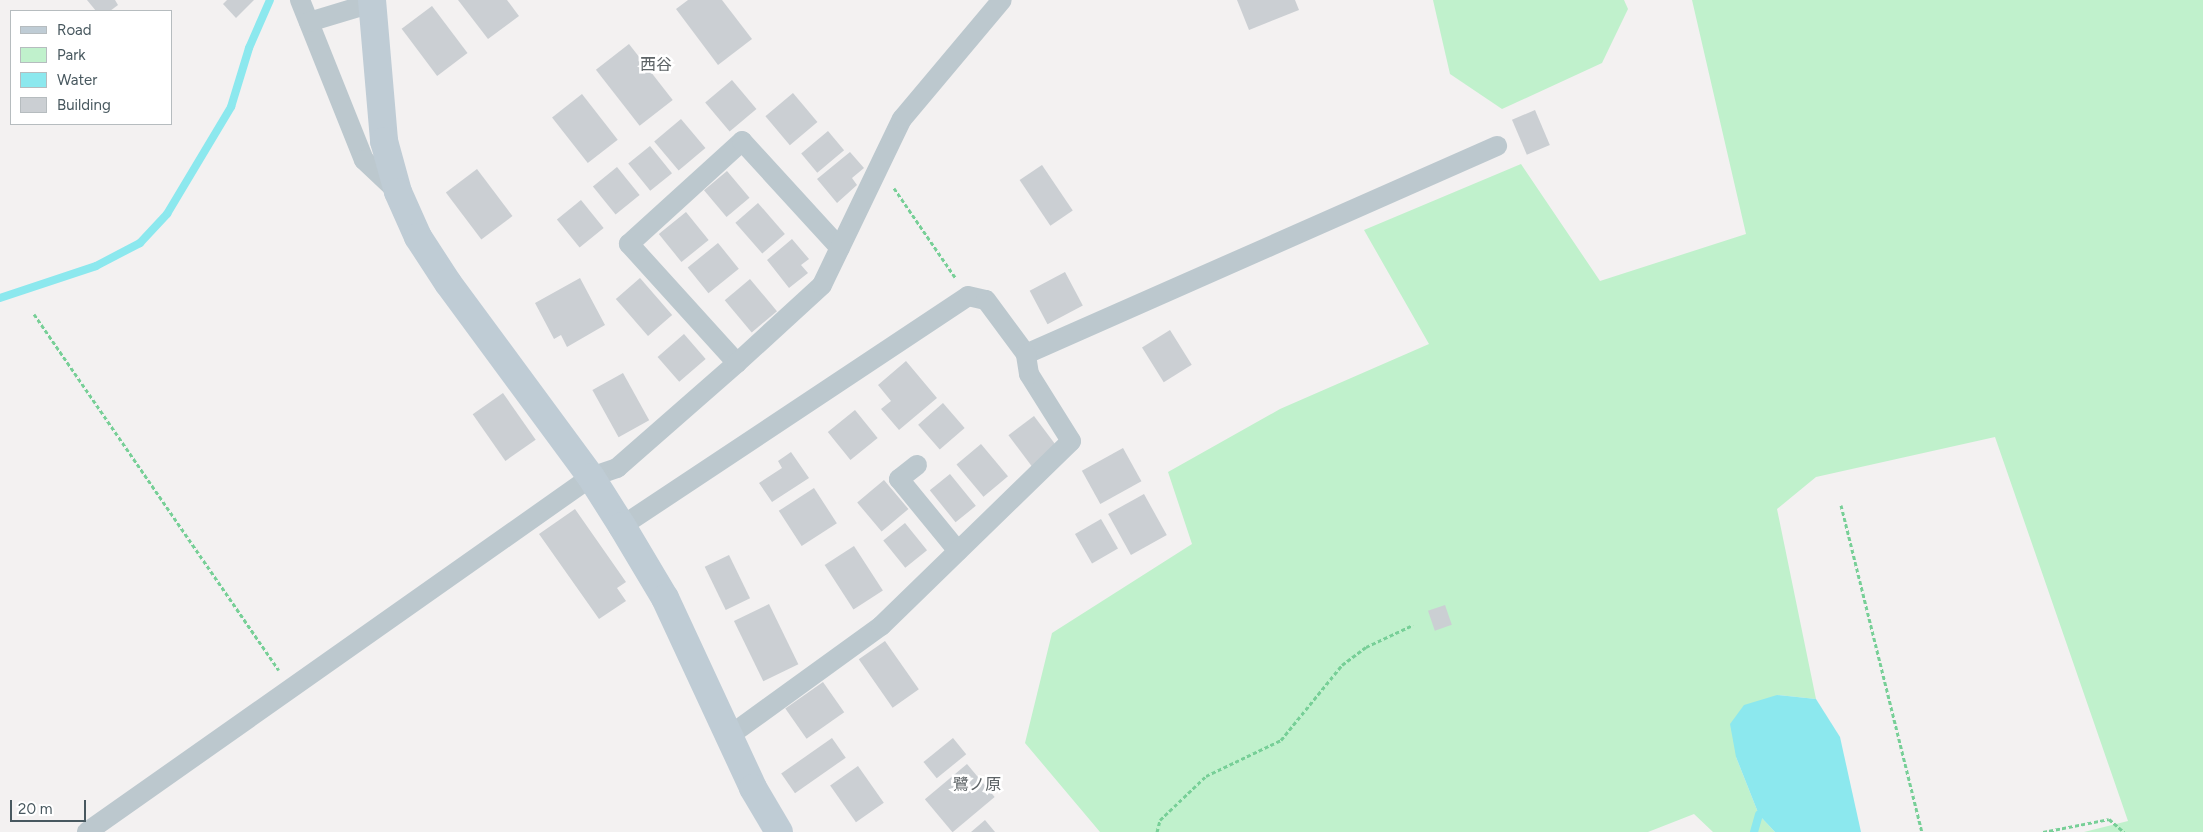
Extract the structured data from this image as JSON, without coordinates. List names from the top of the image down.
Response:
{
  "districts": ["西谷", "鷺ノ原"],
  "legend": [
    "Road",
    "Park",
    "Water",
    "Building"
  ],
  "scale_bar": "20 m"
}
